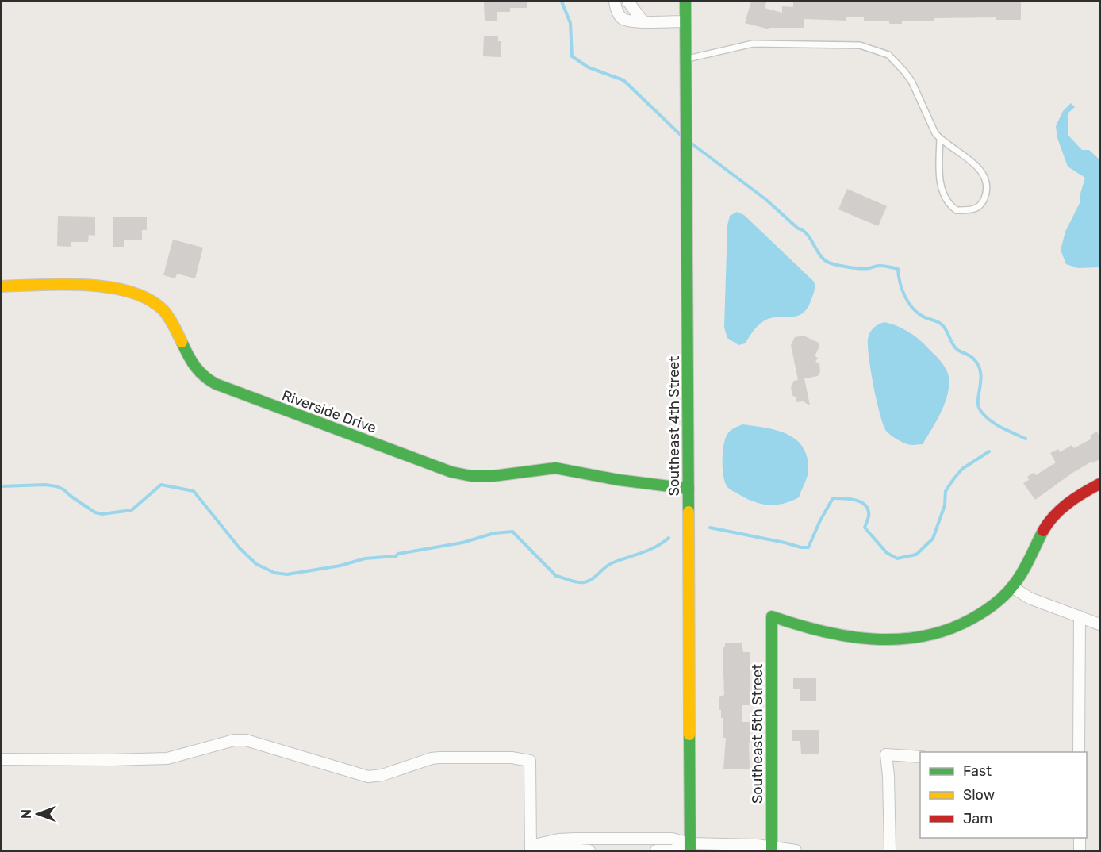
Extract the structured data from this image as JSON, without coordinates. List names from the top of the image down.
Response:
{
  "streets": {
    "street": ["Riverside Drive", "Southeast 4th Street", "Southeast 5th Street"]
  },
  "crossings": [
    ["Riverside Drive", "Southeast 4th Street"]
  ],
  "legend": ["Fast", "Slow", "Jam"],
  "north": "left"
}
